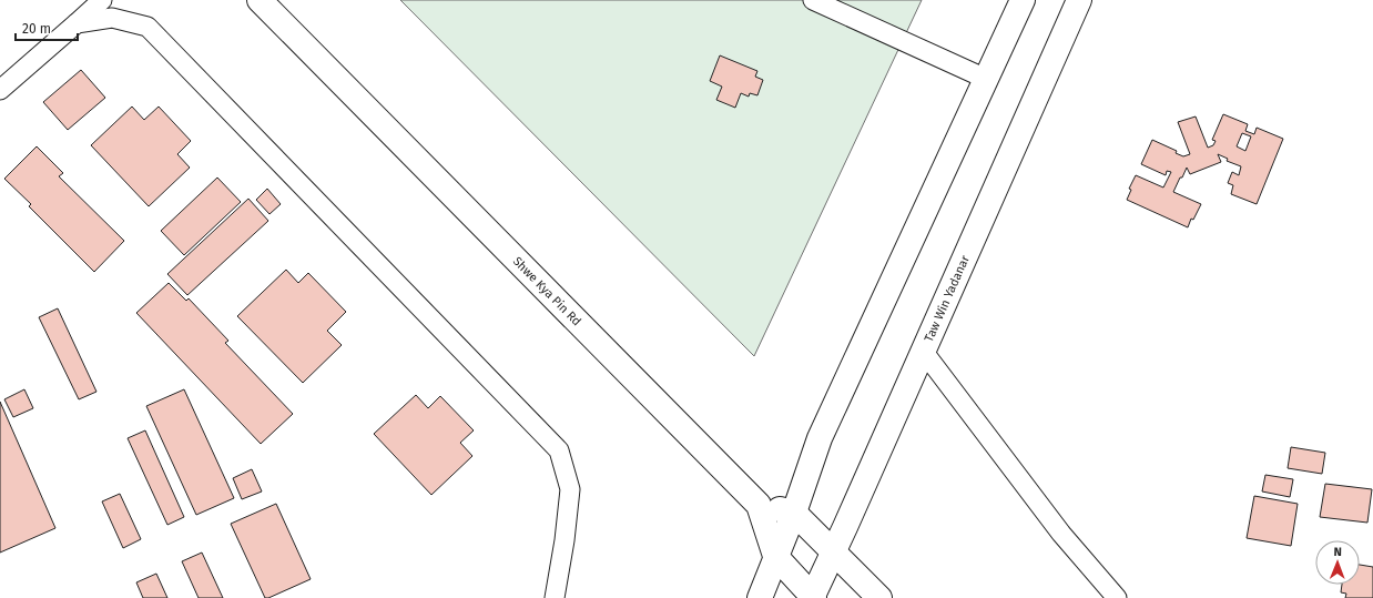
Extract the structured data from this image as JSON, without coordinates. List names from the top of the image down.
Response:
{
  "streets": {
    "main road": ["Shwe Kya Pin Rd", "Taw Win Yadanar"]
  },
  "crossings": [
    ["Shwe Kya Pin Rd", "Taw Win Yadanar"]
  ],
  "scale_bar": "20 m",
  "north": "top"
}
